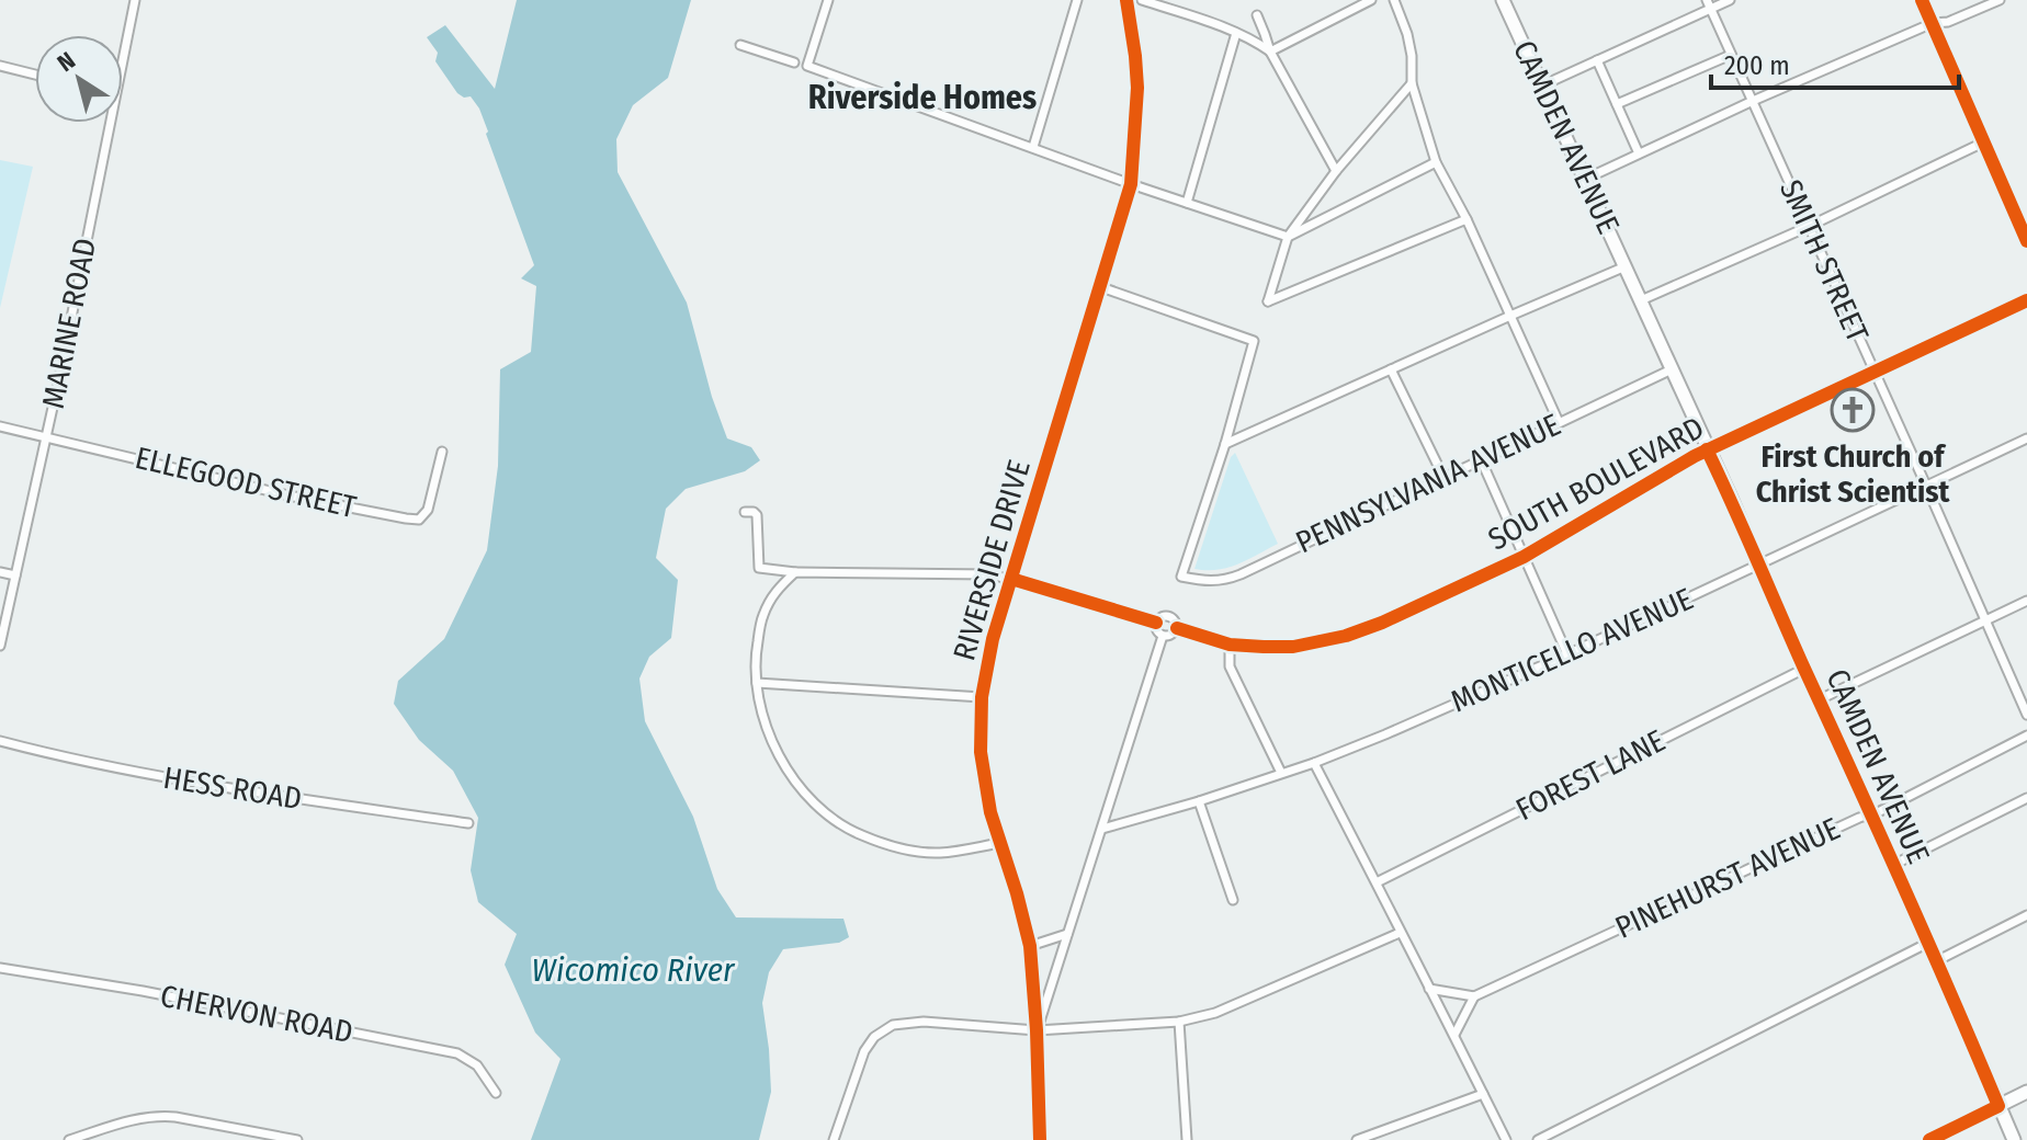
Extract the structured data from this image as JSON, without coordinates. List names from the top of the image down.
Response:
{
  "streets": {
    "street": [
      "CAMDEN AVENUE",
      "SMITH STREET",
      "MARINE ROAD",
      "ELLEGOOD STREET",
      "PENNSYLVANIA AVENUE",
      "SOUTH BOULEVARD",
      "RIVERSIDE DRIVE",
      "MONTICELLO AVENUE",
      "FOREST LANE",
      "HESS ROAD",
      "PINEHURST AVENUE",
      "CHERVON ROAD"
    ]
  },
  "crossings": [
    ["CAMDEN AVENUE", "PENNSYLVANIA AVENUE"],
    ["CAMDEN AVENUE", "SOUTH BOULEVARD"],
    ["CAMDEN AVENUE", "MONTICELLO AVENUE"],
    ["CAMDEN AVENUE", "FOREST LANE"],
    ["CAMDEN AVENUE", "PINEHURST AVENUE"],
    ["SMITH STREET", "SOUTH BOULEVARD"],
    ["SMITH STREET", "MONTICELLO AVENUE"],
    ["MARINE ROAD", "ELLEGOOD STREET"]
  ],
  "districts": ["Riverside Homes"],
  "water": ["Wicomico River"],
  "places": {
    "church": ["First Church of Christ Scientist"]
  },
  "scale_bar": "200 m",
  "north": "top left"
}
